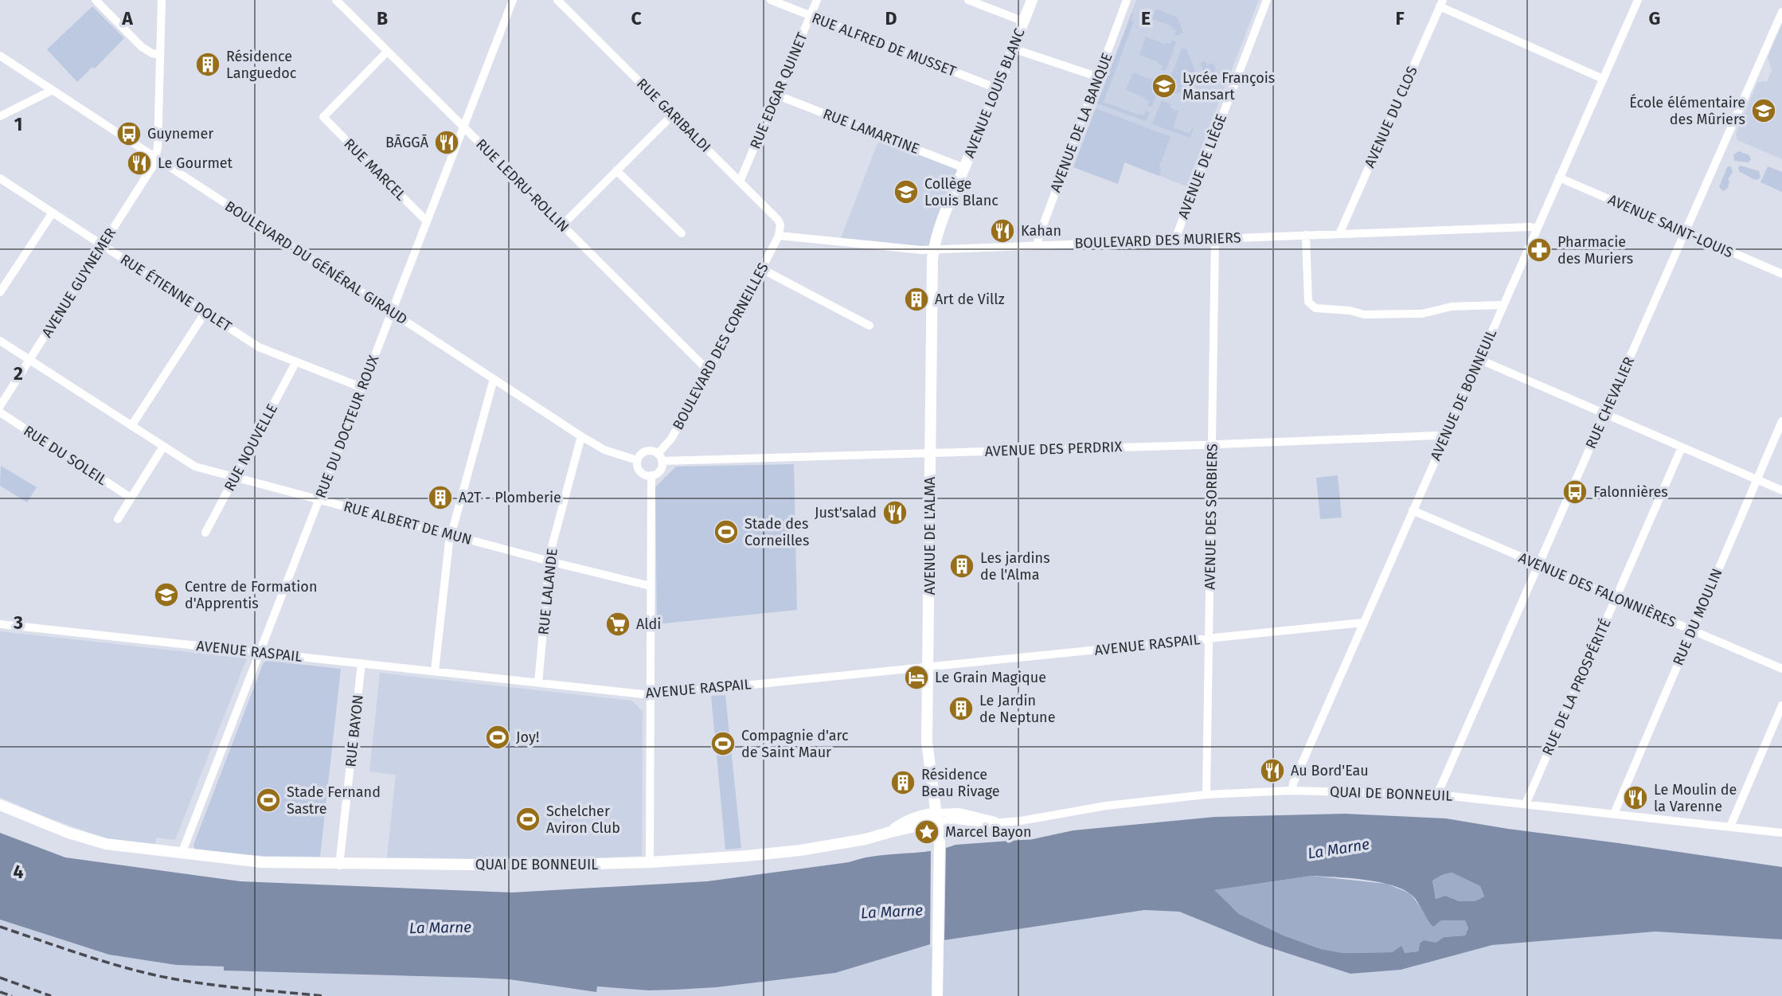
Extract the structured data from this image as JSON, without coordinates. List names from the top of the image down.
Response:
{
  "streets": {
    "main road": ["AVENUE LOUIS BLANC", "AVENUE DE L'ALMA", "QUAI DE BONNEUIL"],
    "street": [
      "RUE ALFRED DE MUSSET",
      "RUE EDGAR QUINET",
      "RUE GARIBALDI",
      "AVENUE DU CLOS",
      "AVENUE DE LA BANQUE",
      "RUE LAMARTINE",
      "AVENUE DE LIÈGE",
      "RUE MARCEL",
      "RUE LEDRU-ROLLIN",
      "AVENUE SAINT-LOUIS",
      "BOULEVARD DES MURIERS",
      "BOULEVARD DU GÉNÉRAL GIRAUD",
      "AVENUE GUYNEMER",
      "RUE ÉTIENNE DOLET",
      "BOULEVARD DES CORNEILLES",
      "AVENUE DE BONNEUIL",
      "RUE CHEVALIER",
      "RUE DU DOCTEUR ROUX",
      "RUE NOUVELLE",
      "AVENUE DES PERDRIX",
      "RUE DU SOLEIL",
      "AVENUE DES SORBIERS",
      "RUE ALBERT DE MUN",
      "AVENUE DES FALONNIÈRES",
      "RUE LALANDE",
      "RUE DU MOULIN",
      "AVENUE RASPAIL",
      "RUE DE LA PROSPÉRITÉ",
      "RUE BAYON"
    ]
  },
  "crossings": [
    ["RUE ALFRED DE MUSSET", "RUE EDGAR QUINET"],
    ["RUE ALFRED DE MUSSET", "AVENUE LOUIS BLANC"],
    ["RUE EDGAR QUINET", "RUE GARIBALDI"],
    ["RUE EDGAR QUINET", "RUE LAMARTINE"],
    ["AVENUE LOUIS BLANC", "RUE LAMARTINE"],
    ["AVENUE LOUIS BLANC", "BOULEVARD DES MURIERS"],
    ["AVENUE LOUIS BLANC", "AVENUE DE L'ALMA"],
    ["RUE GARIBALDI", "BOULEVARD DES MURIERS"],
    ["RUE GARIBALDI", "BOULEVARD DES CORNEILLES"],
    ["AVENUE DU CLOS", "BOULEVARD DES MURIERS"],
    ["AVENUE DE LA BANQUE", "BOULEVARD DES MURIERS"],
    ["AVENUE DE LIÈGE", "BOULEVARD DES MURIERS"],
    ["RUE MARCEL", "RUE LEDRU-ROLLIN"],
    ["RUE MARCEL", "RUE DU DOCTEUR ROUX"],
    ["RUE LEDRU-ROLLIN", "BOULEVARD DES CORNEILLES"],
    ["RUE LEDRU-ROLLIN", "RUE DU DOCTEUR ROUX"],
    ["AVENUE SAINT-LOUIS", "AVENUE DE BONNEUIL"],
    ["AVENUE SAINT-LOUIS", "RUE CHEVALIER"],
    ["BOULEVARD DES MURIERS", "BOULEVARD DES CORNEILLES"],
    ["BOULEVARD DES MURIERS", "AVENUE DE BONNEUIL"],
    ["BOULEVARD DES MURIERS", "AVENUE DES SORBIERS"],
    ["BOULEVARD DES MURIERS", "AVENUE DE L'ALMA"],
    ["BOULEVARD DU GÉNÉRAL GIRAUD", "AVENUE GUYNEMER"],
    ["BOULEVARD DU GÉNÉRAL GIRAUD", "BOULEVARD DES CORNEILLES"],
    ["BOULEVARD DU GÉNÉRAL GIRAUD", "RUE DU DOCTEUR ROUX"],
    ["BOULEVARD DU GÉNÉRAL GIRAUD", "AVENUE DES PERDRIX"],
    ["BOULEVARD DU GÉNÉRAL GIRAUD", "RUE LALANDE"],
    ["AVENUE GUYNEMER", "RUE ÉTIENNE DOLET"],
    ["AVENUE GUYNEMER", "RUE ALBERT DE MUN"],
    ["RUE ÉTIENNE DOLET", "RUE DU DOCTEUR ROUX"],
    ["RUE ÉTIENNE DOLET", "RUE NOUVELLE"],
    ["BOULEVARD DES CORNEILLES", "AVENUE DES PERDRIX"],
    ["AVENUE DE BONNEUIL", "AVENUE DES PERDRIX"],
    ["AVENUE DE BONNEUIL", "AVENUE DES FALONNIÈRES"],
    ["AVENUE DE BONNEUIL", "AVENUE RASPAIL"],
    ["AVENUE DE BONNEUIL", "QUAI DE BONNEUIL"],
    ["RUE CHEVALIER", "AVENUE DES FALONNIÈRES"],
    ["RUE CHEVALIER", "QUAI DE BONNEUIL"],
    ["RUE DU DOCTEUR ROUX", "RUE ALBERT DE MUN"],
    ["RUE DU DOCTEUR ROUX", "AVENUE RASPAIL"],
    ["RUE DU DOCTEUR ROUX", "QUAI DE BONNEUIL"],
    ["RUE NOUVELLE", "RUE ALBERT DE MUN"],
    ["AVENUE DES PERDRIX", "AVENUE DES SORBIERS"],
    ["AVENUE DES PERDRIX", "AVENUE DE L'ALMA"],
    ["AVENUE DES SORBIERS", "AVENUE RASPAIL"],
    ["AVENUE DES SORBIERS", "QUAI DE BONNEUIL"],
    ["RUE ALBERT DE MUN", "RUE LALANDE"],
    ["AVENUE DE L'ALMA", "AVENUE RASPAIL"],
    ["AVENUE DE L'ALMA", "QUAI DE BONNEUIL"],
    ["AVENUE DES FALONNIÈRES", "RUE DU MOULIN"],
    ["AVENUE DES FALONNIÈRES", "RUE DE LA PROSPÉRITÉ"],
    ["RUE LALANDE", "AVENUE RASPAIL"],
    ["RUE DU MOULIN", "QUAI DE BONNEUIL"],
    ["AVENUE RASPAIL", "RUE BAYON"],
    ["RUE DE LA PROSPÉRITÉ", "QUAI DE BONNEUIL"],
    ["RUE BAYON", "QUAI DE BONNEUIL"]
  ],
  "water": ["La Marne"],
  "places": {
    "building": [
      "Résidence Languedoc",
      "Art de Villz",
      "A2T - Plomberie",
      "Les jardins de l'Alma",
      "Le Jardin de Neptune",
      "Résidence Beau Rivage"
    ],
    "school or university": [
      "Lycée François Mansart",
      "École élémentaire des Mûriers",
      "Collège Louis Blanc",
      "Centre de Formation d'Apprentis"
    ],
    "bus stop": ["Guynemer", "Falonnières"],
    "restaurant": [
      "BĀGGĀ",
      "Le Gourmet",
      "Kahan",
      "Just'salad",
      "Au Bord'Eau",
      "Le Moulin de la Varenne"
    ],
    "pharmacy": ["Pharmacie des Muriers"],
    "sports": [
      "Stade des Corneilles",
      "Joy!",
      "Compagnie d'arc de Saint Maur",
      "Stade Fernand Sastre",
      "Schelcher Aviron Club"
    ],
    "supermarket": ["Aldi"],
    "hotel": ["Le Grain Magique"],
    "place": ["Marcel Bayon"]
  },
  "grid": {
    "columns": [
      "A",
      "B",
      "C",
      "D",
      "E",
      "F",
      "G"
    ],
    "rows": [
      "1",
      "2",
      "3",
      "4"
    ]
  }
}
